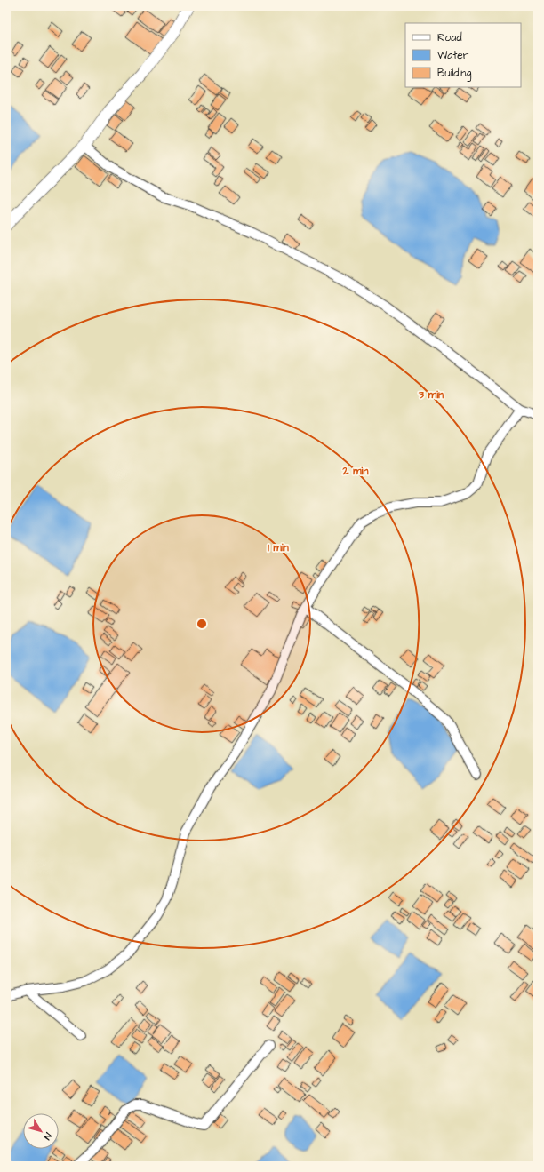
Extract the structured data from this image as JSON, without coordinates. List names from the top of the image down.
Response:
{
  "legend": ["Road", "Water", "Building"],
  "north": "bottom right",
  "rings": ["3 min", "2 min", "1 min"]
}
